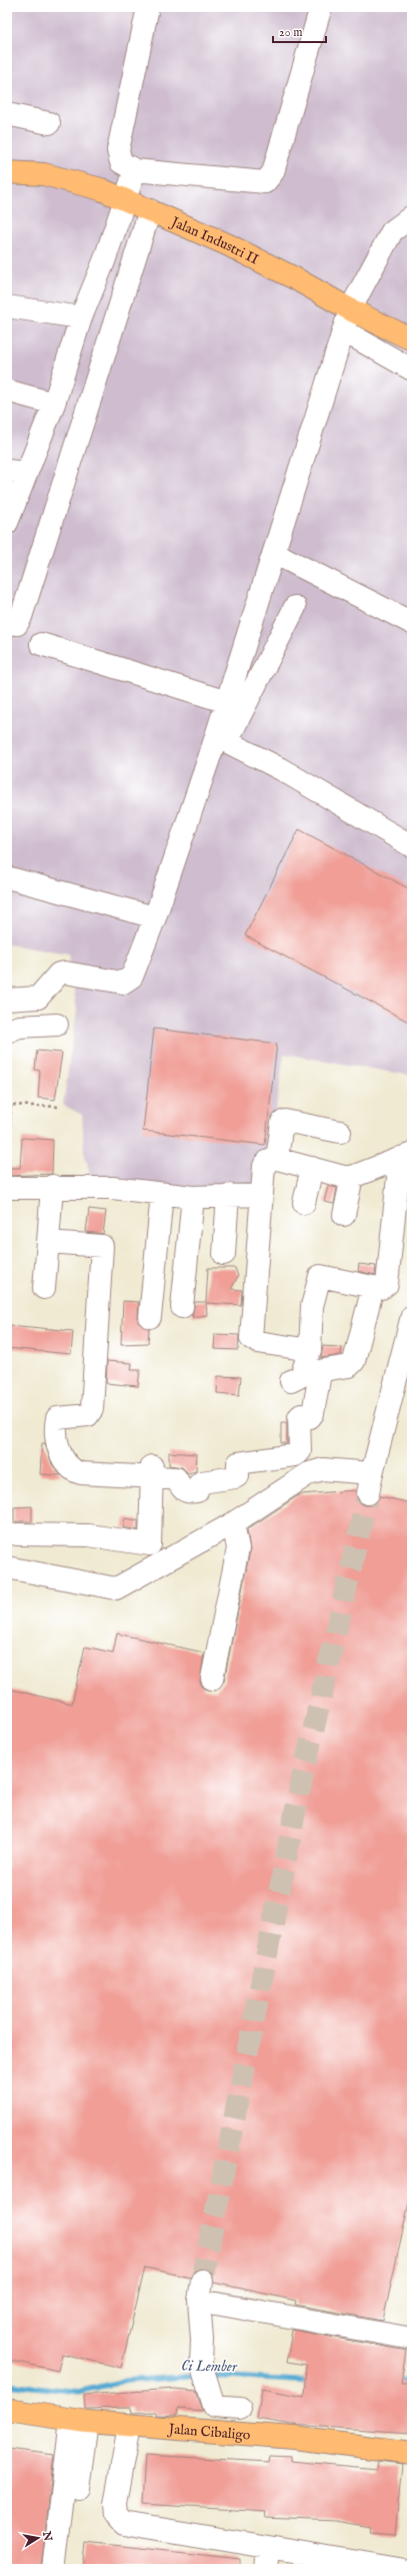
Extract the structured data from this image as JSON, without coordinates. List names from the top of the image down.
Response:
{
  "streets": {
    "main road": ["Jalan Industri II", "Jalan Cibaligo"]
  },
  "water": ["Ci Lember"],
  "scale_bar": "20 m",
  "north": "right"
}
